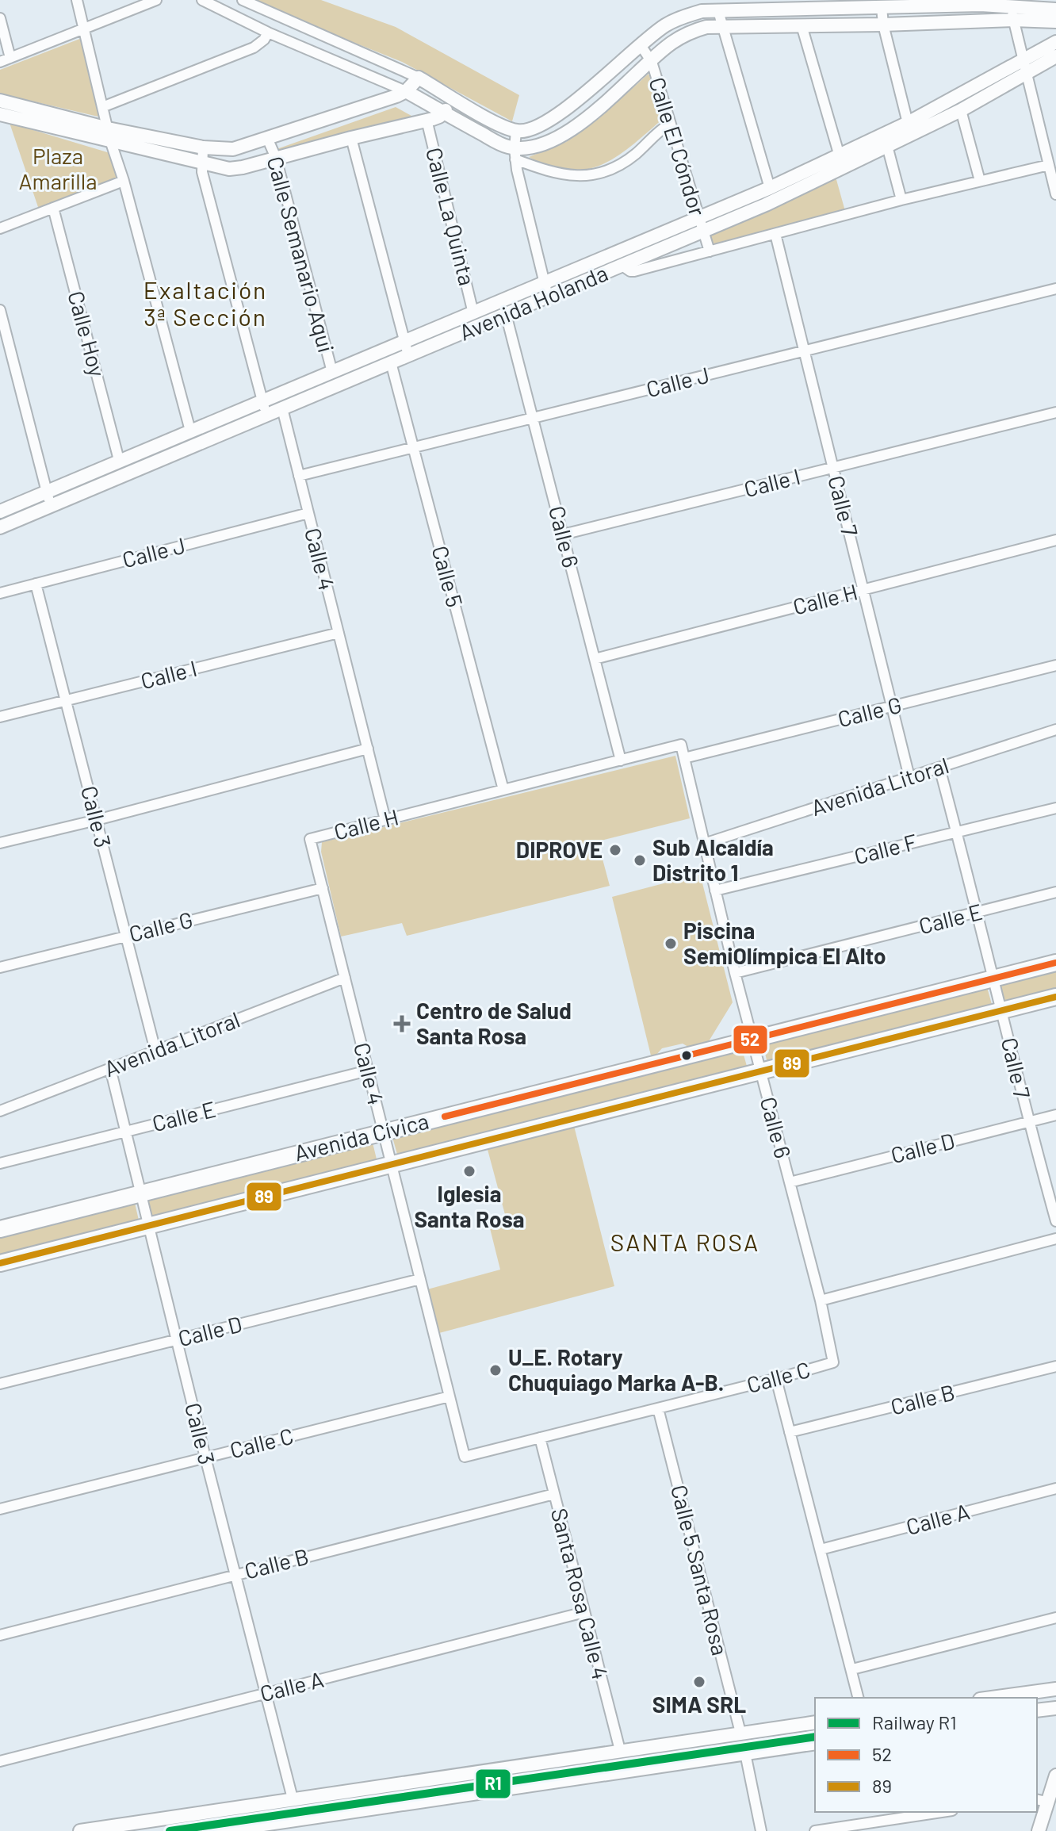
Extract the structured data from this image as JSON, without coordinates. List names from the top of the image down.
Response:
{
  "streets": {
    "main road": ["Avenida Cívica"],
    "street": [
      "Calle El Cóndor",
      "Calle La Quinta",
      "Calle Semanario Aqui",
      "Avenida Holanda",
      "Calle Hoy",
      "Calle J",
      "Calle I",
      "Calle 7",
      "Calle 6",
      "Calle 4",
      "Calle 5",
      "Calle H",
      "Calle G",
      "Avenida Litoral",
      "Calle 3",
      "Calle F",
      "Calle E",
      "Calle D",
      "Calle C",
      "Calle B",
      "Calle A",
      "Calle 5 Santa Rosa",
      "Santa Rosa Calle 4"
    ]
  },
  "crossings": [
    ["Calle El Cóndor", "Avenida Holanda"],
    ["Calle La Quinta", "Avenida Holanda"],
    ["Calle Semanario Aqui", "Avenida Holanda"],
    ["Avenida Holanda", "Calle Hoy"],
    ["Avenida Holanda", "Calle 6"],
    ["Avenida Holanda", "Calle 4"],
    ["Avenida Holanda", "Calle 5"],
    ["Calle J", "Calle 7"],
    ["Calle J", "Calle 6"],
    ["Calle J", "Calle 4"],
    ["Calle J", "Calle 5"],
    ["Calle J", "Calle 3"],
    ["Calle I", "Calle 7"],
    ["Calle I", "Calle 6"],
    ["Calle I", "Calle 4"],
    ["Calle I", "Calle 3"],
    ["Calle 7", "Calle H"],
    ["Calle 7", "Calle G"],
    ["Calle 7", "Avenida Litoral"],
    ["Calle 7", "Calle F"],
    ["Calle 7", "Calle E"],
    ["Calle 7", "Avenida Cívica"],
    ["Calle 7", "Calle D"],
    ["Calle 6", "Calle H"],
    ["Calle 6", "Calle G"],
    ["Calle 6", "Avenida Litoral"],
    ["Calle 6", "Calle F"],
    ["Calle 6", "Calle E"],
    ["Calle 6", "Avenida Cívica"],
    ["Calle 6", "Calle D"],
    ["Calle 6", "Calle C"],
    ["Calle 4", "Calle H"],
    ["Calle 4", "Calle G"],
    ["Calle 4", "Avenida Litoral"],
    ["Calle 4", "Calle E"],
    ["Calle 4", "Avenida Cívica"],
    ["Calle 4", "Calle D"],
    ["Calle 4", "Calle C"],
    ["Calle 5", "Calle H"],
    ["Calle G", "Calle 3"],
    ["Avenida Litoral", "Calle 3"],
    ["Calle 3", "Calle E"],
    ["Calle 3", "Avenida Cívica"],
    ["Calle 3", "Calle D"],
    ["Calle 3", "Calle C"],
    ["Calle 3", "Calle B"],
    ["Calle 3", "Calle A"],
    ["Calle C", "Calle 5 Santa Rosa"],
    ["Calle C", "Santa Rosa Calle 4"],
    ["Calle B", "Santa Rosa Calle 4"],
    ["Calle A", "Santa Rosa Calle 4"]
  ],
  "districts": ["Exaltación 3ª Sección", "SANTA ROSA"],
  "parks": ["Plaza Amarilla"],
  "places": {
    "other": [
      "DIPROVE",
      "Sub Alcaldía Distrito 1",
      "Piscina SemiOlímpica El Alto",
      "Iglesia Santa Rosa",
      "U_E. Rotary Chuquiago Marka A-B.",
      "SIMA SRL"
    ],
    "health": ["Centro de Salud Santa Rosa"]
  },
  "lines": ["transit line 52", "transit line 89", "rail line R1"],
  "legend": ["Railway R1", "52", "89"]
}
